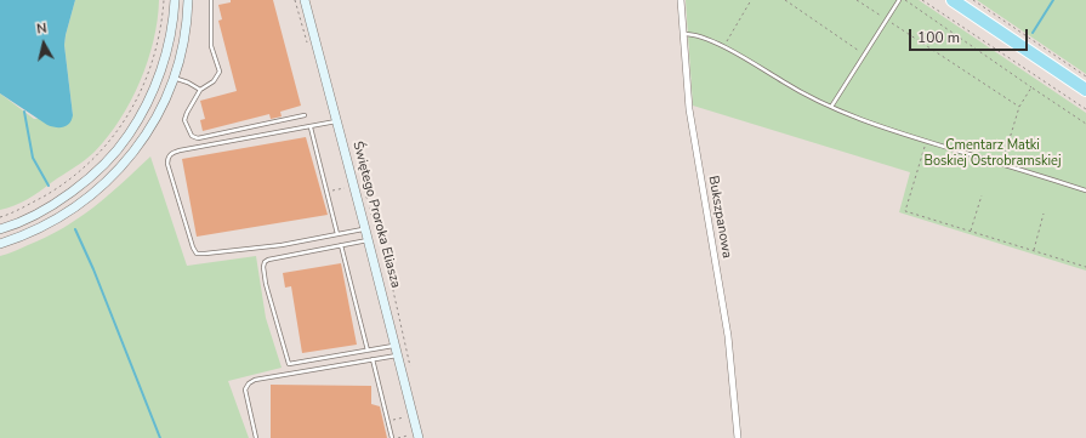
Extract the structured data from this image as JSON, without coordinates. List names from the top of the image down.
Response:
{
  "streets": {
    "main road": ["Świętego Proroka Eliasza"],
    "street": ["Bukszpanowa"]
  },
  "parks": ["Cmentarz Matki Boskiej Ostrobramskiej"],
  "scale_bar": "100 m",
  "north": "top"
}
